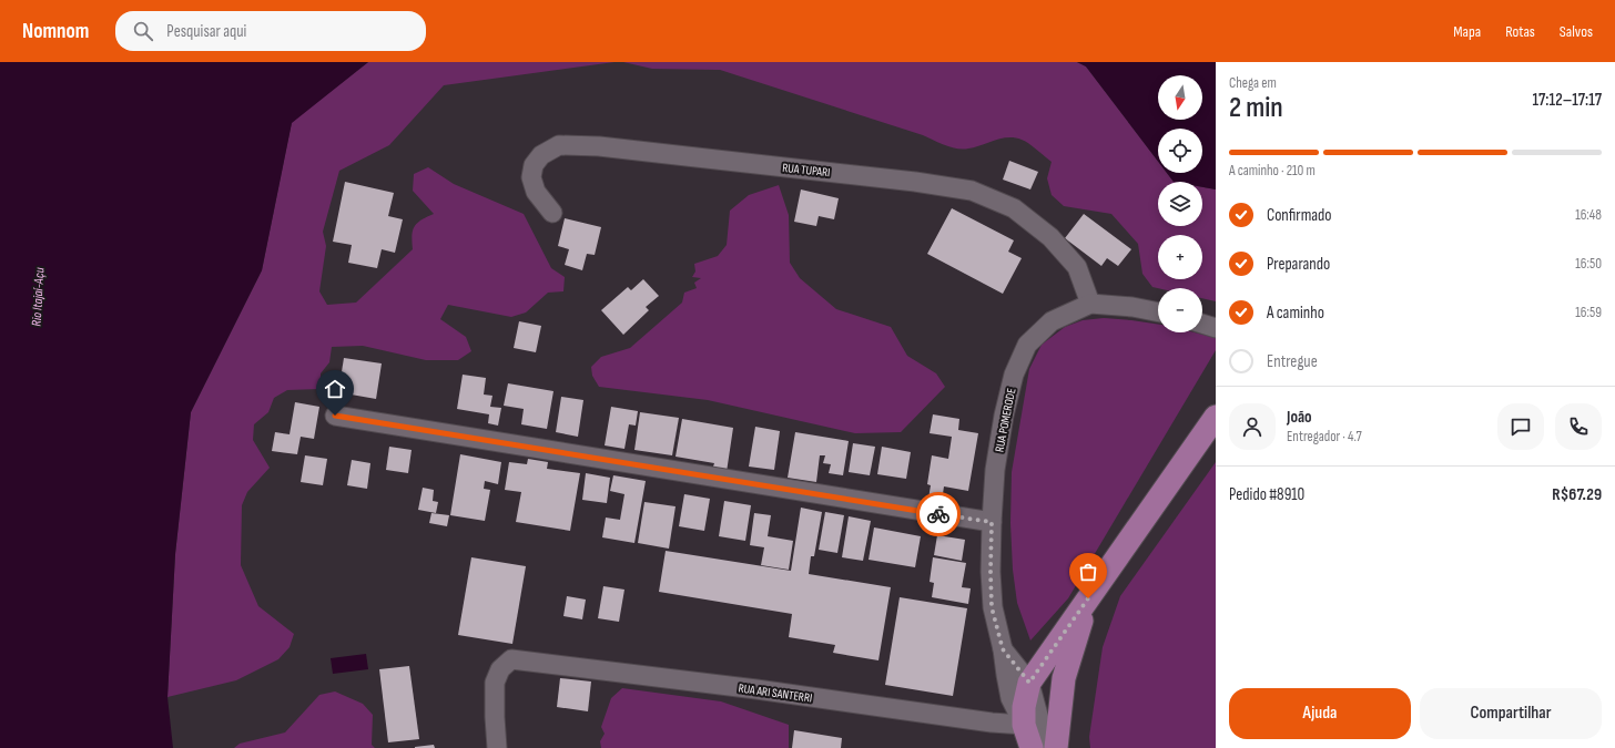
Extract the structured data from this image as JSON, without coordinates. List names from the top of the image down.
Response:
{
  "streets": {
    "main road": ["RUA POMERODE"],
    "street": ["RUA TUPARI", "RUA ARI SANTERRI"]
  },
  "crossings": [
    ["RUA TUPARI", "RUA POMERODE"],
    ["RUA POMERODE", "RUA ARI SANTERRI"]
  ],
  "water": ["Rio Itajaí-Açu"],
  "north": "bottom",
  "page": {
    "header": "Nomnom",
    "search": "Pesquisar aqui",
    "nav": ["Mapa", "Rotas", "Salvos"],
    "heading": ["2 min", "Chega em", "17:12–17:17"],
    "panel": [
      "João",
      "Entregador · 4.7",
      "Pedido #8910",
      "R$67.29"
    ],
    "map_buttons": ["+", "−"],
    "bar": "A caminho · 210 m",
    "list": [
      ["Confirmado", "16:48"],
      ["Preparando", "16:50"],
      ["A caminho", "16:59"],
      "Entregue"
    ],
    "buttons": ["Ajuda", "Compartilhar"]
  }
}
